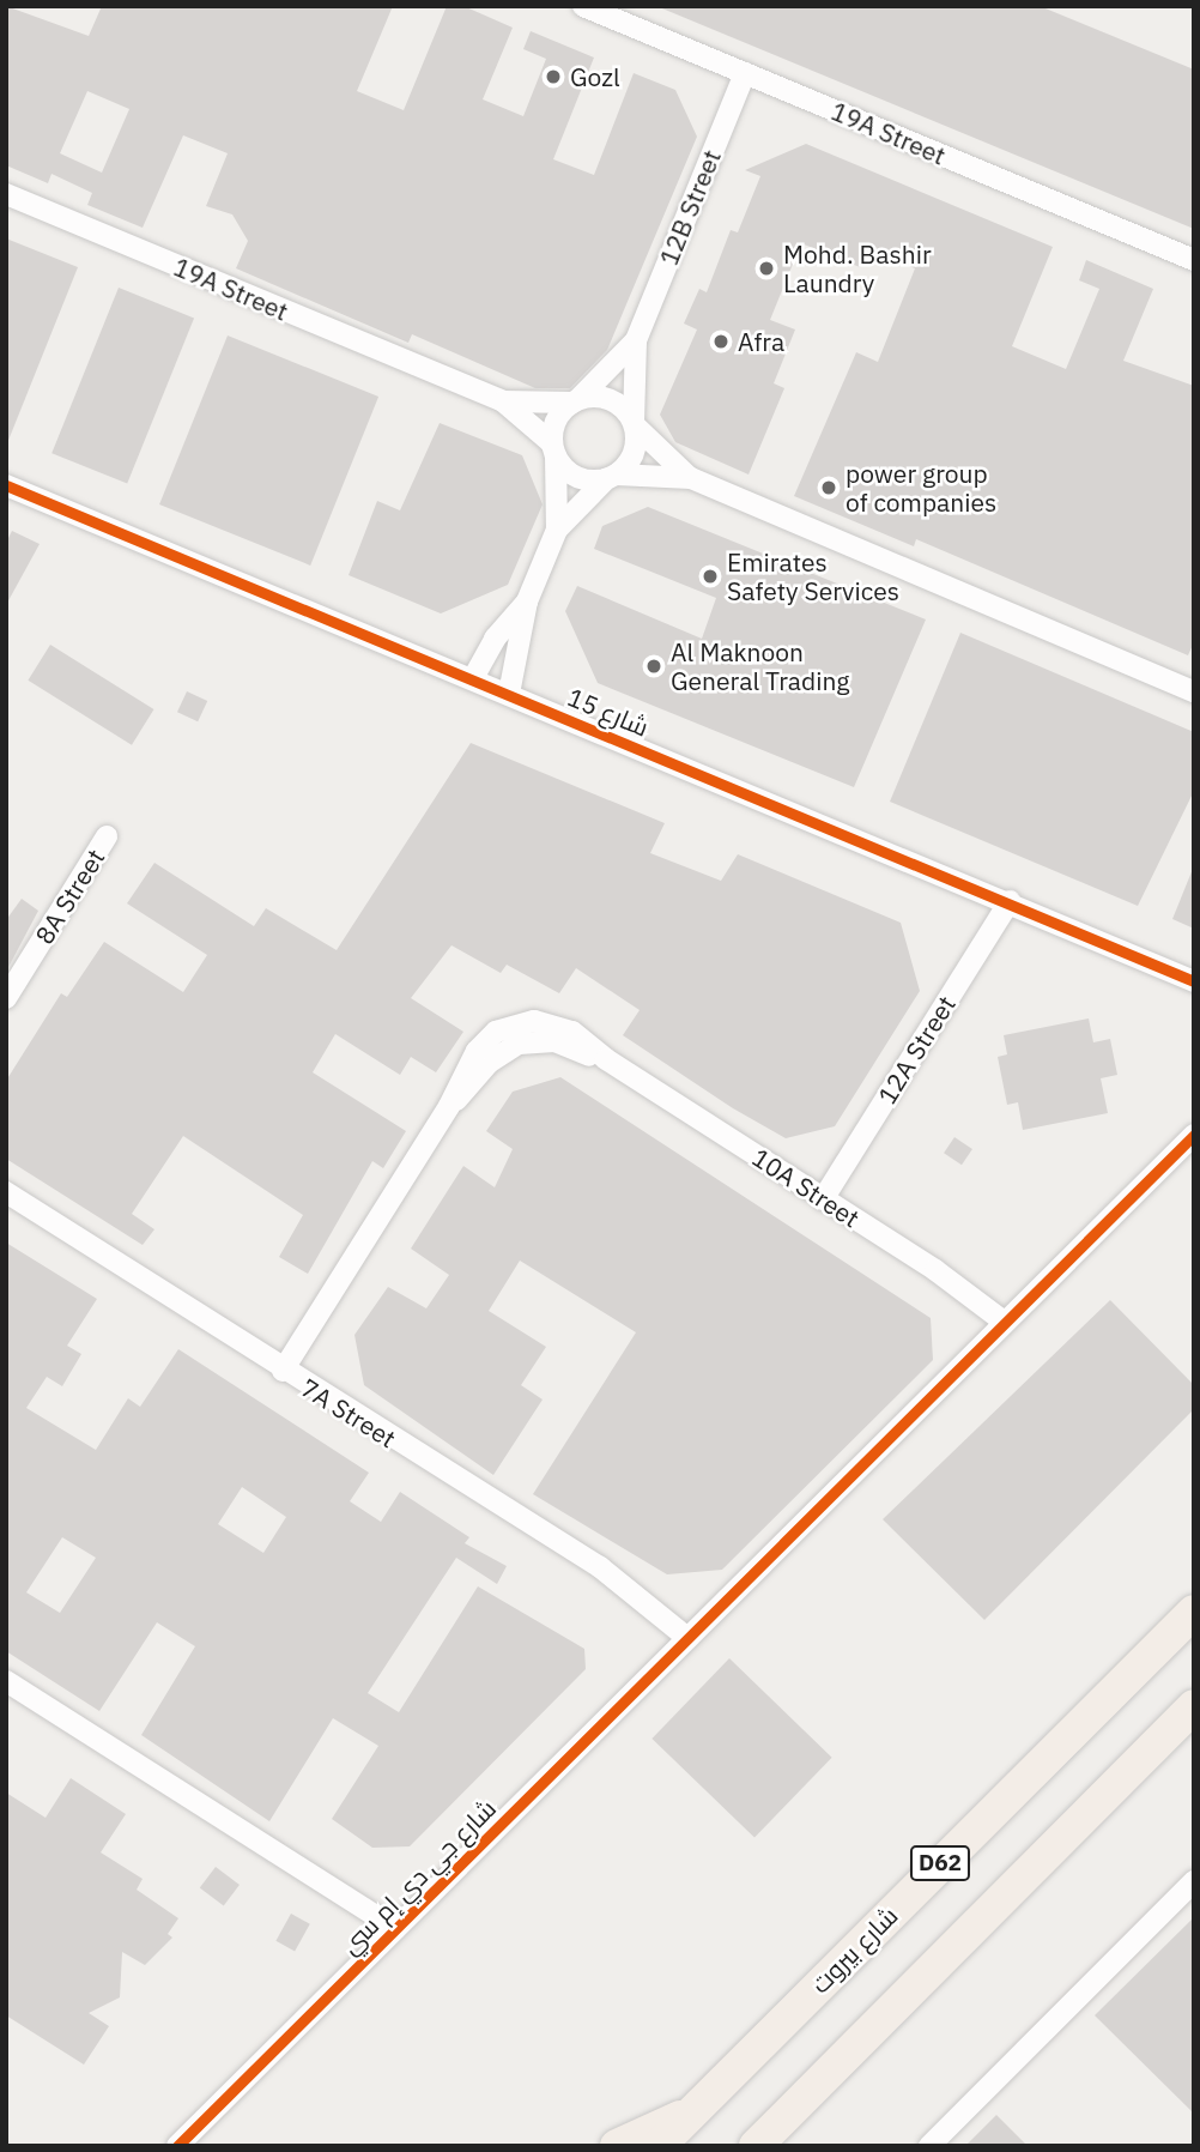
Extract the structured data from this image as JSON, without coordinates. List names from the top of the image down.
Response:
{
  "streets": {
    "main road": ["D62", "شارع بيروت"],
    "street": [
      "19A Street",
      "12B Street",
      "شارع 15",
      "8A Street",
      "12A Street",
      "10A Street",
      "7A Street",
      "شارع جي دي إم سي"
    ]
  },
  "crossings": [
    ["19A Street", "12B Street"],
    ["شارع 15", "12A Street"],
    ["12A Street", "10A Street"],
    ["10A Street", "7A Street"],
    ["10A Street", "شارع جي دي إم سي"],
    ["7A Street", "شارع جي دي إم سي"]
  ],
  "places": [
    "Gozl",
    "Mohd. Bashir Laundry",
    "Afra",
    "power group of companies",
    "Emirates Safety Services",
    "Al Maknoon General Trading"
  ]
}
